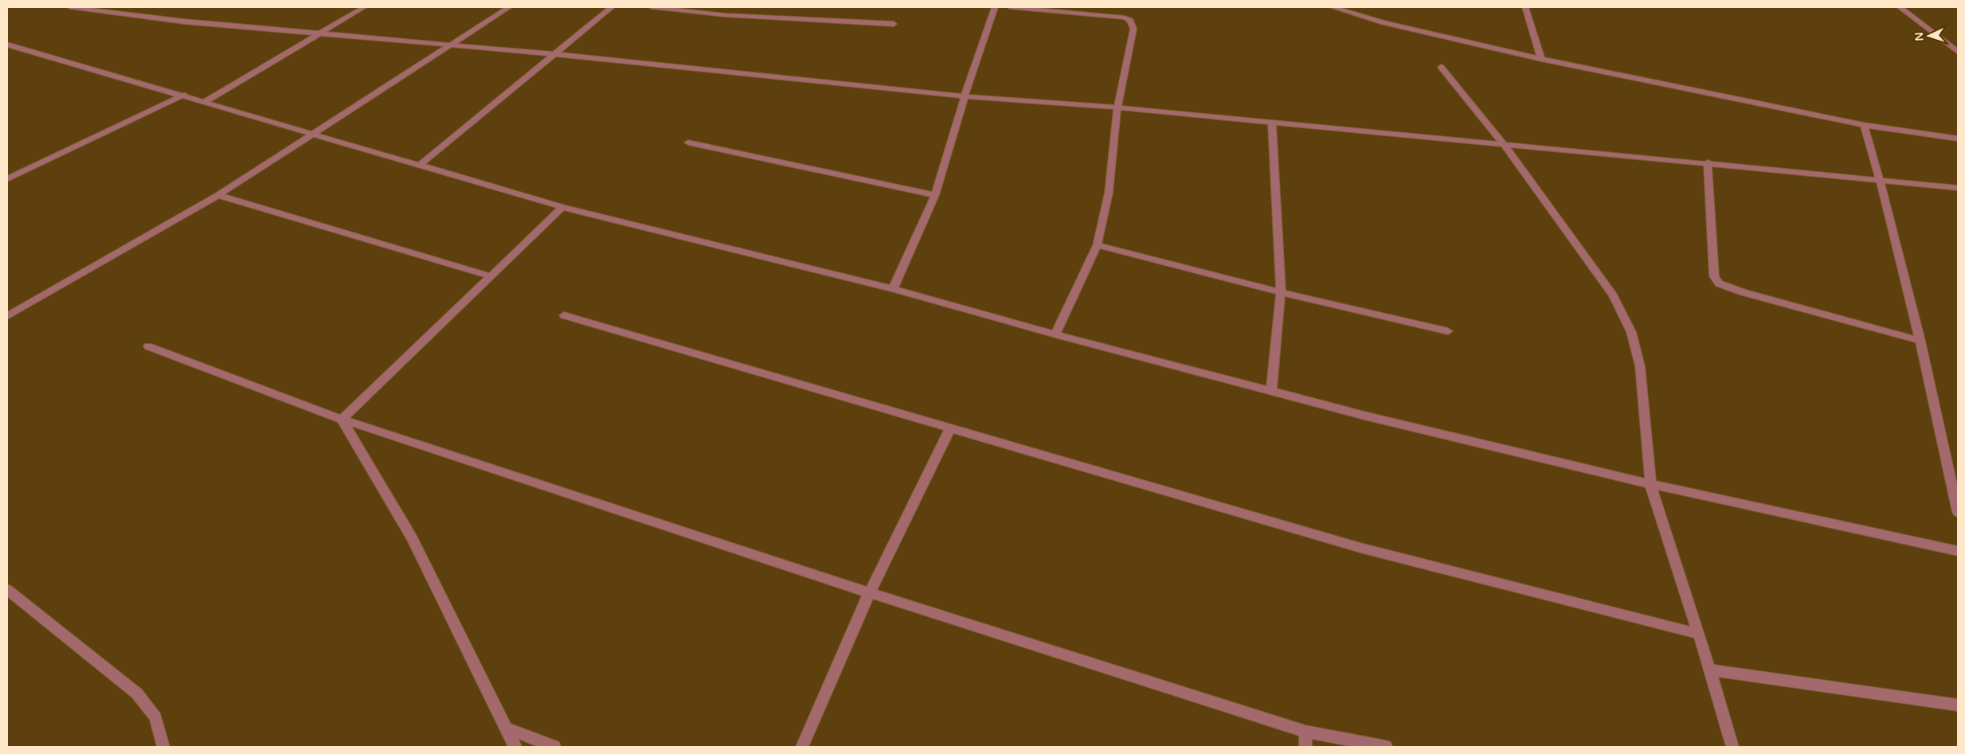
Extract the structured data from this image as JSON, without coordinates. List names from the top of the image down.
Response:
{
  "north": "left"
}
